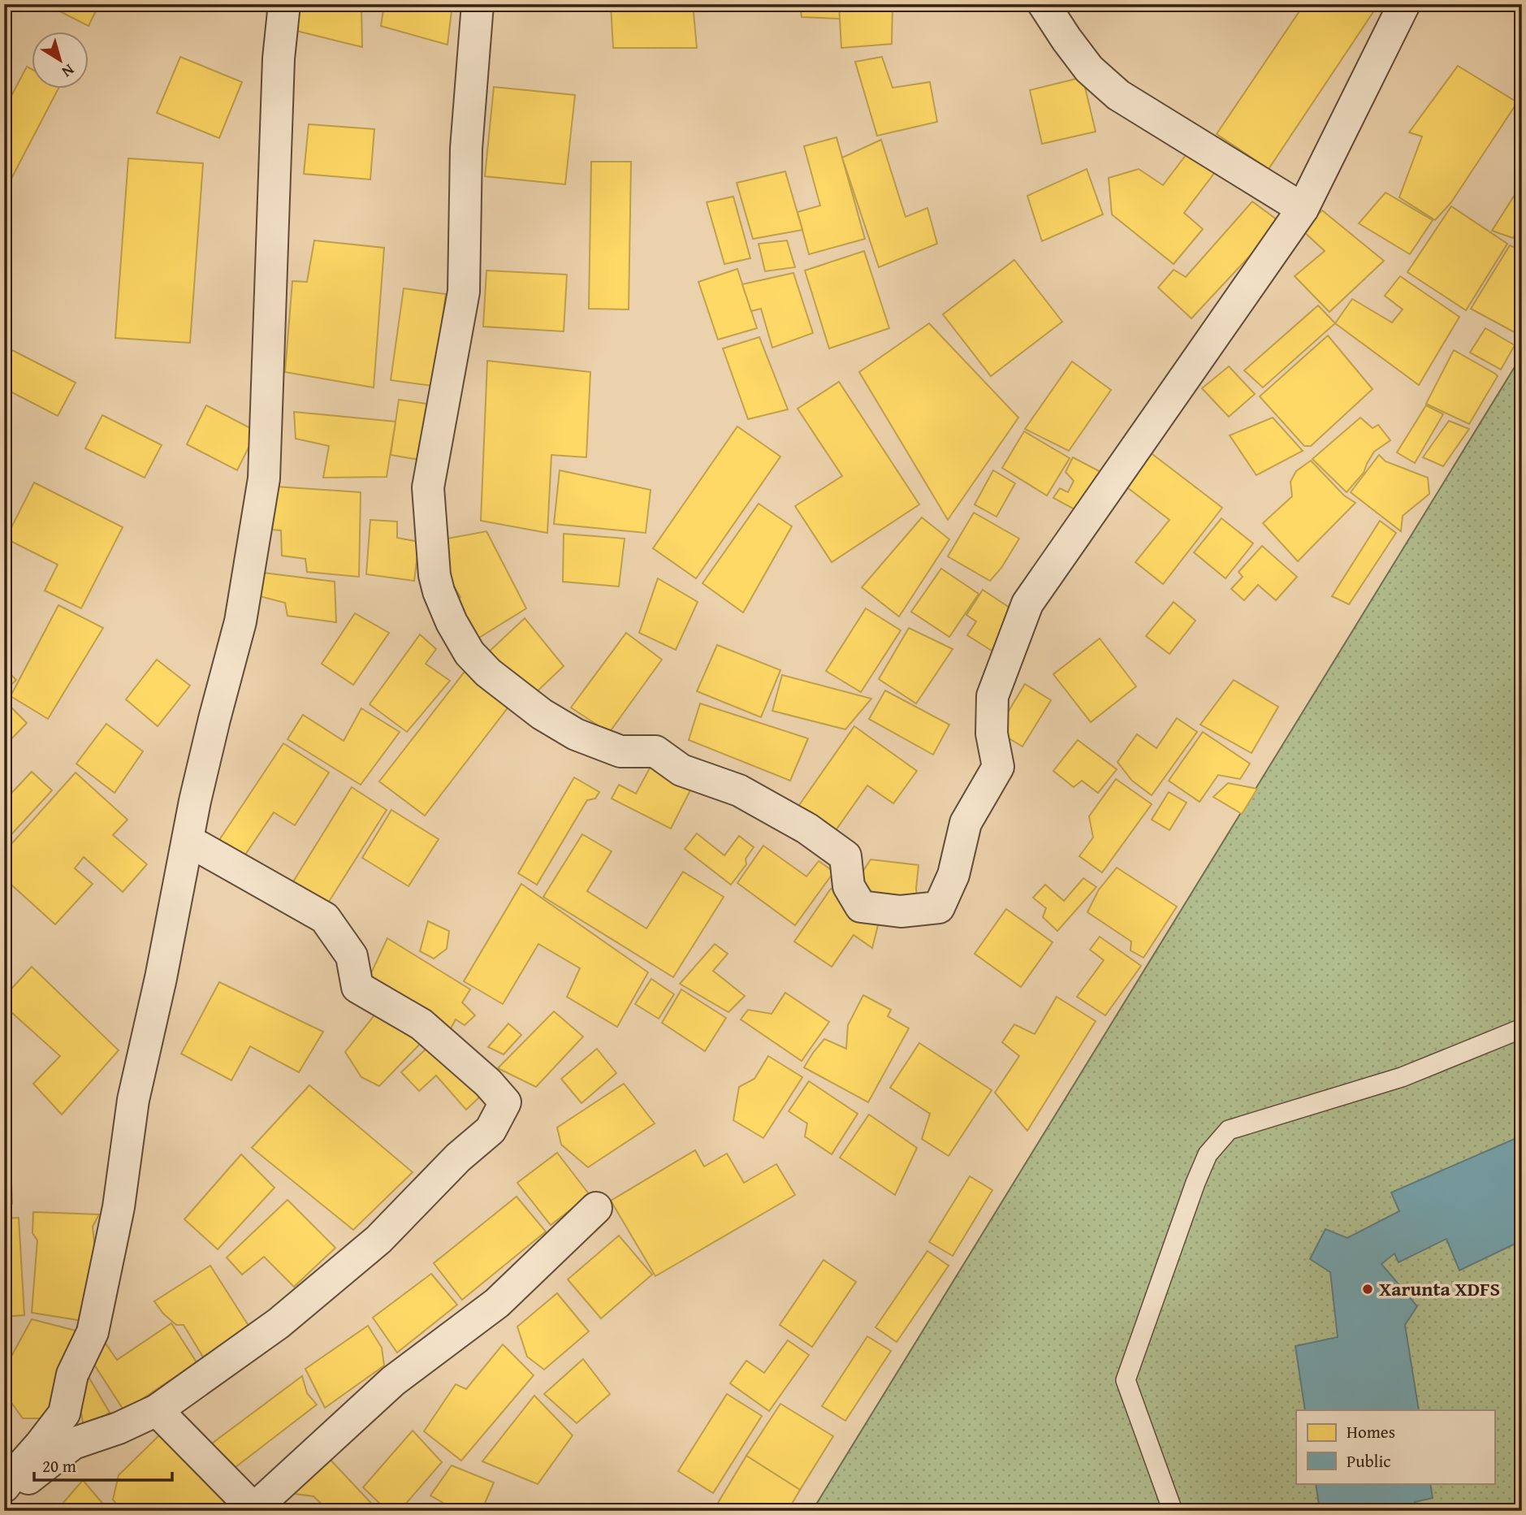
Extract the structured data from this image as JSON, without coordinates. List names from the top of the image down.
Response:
{
  "places": ["Xarunta XDFS"],
  "legend": ["Homes", "Public"],
  "scale_bar": "20 m",
  "north": "bottom right"
}
